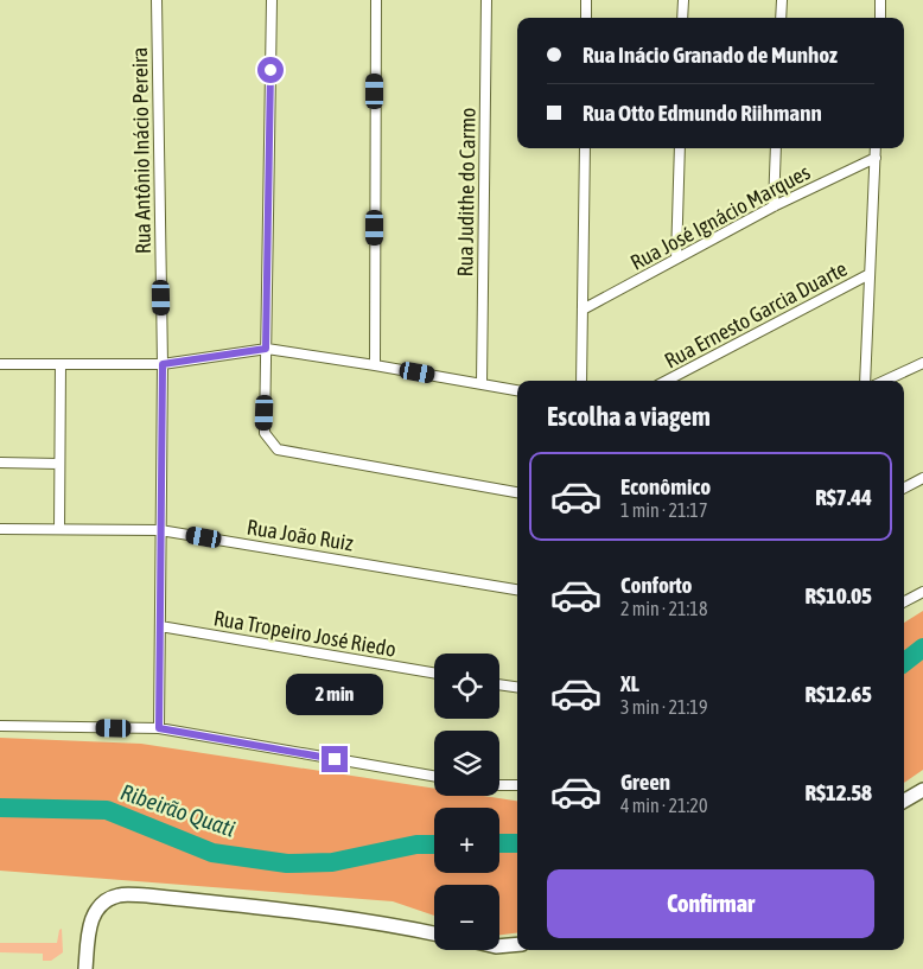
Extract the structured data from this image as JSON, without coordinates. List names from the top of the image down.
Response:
{
  "streets": {
    "street": [
      "Rua Antônio Inácio Pereira",
      "Rua Judithe do Carmo",
      "Rua José Ignácio Marques",
      "Rua Ernesto Garcia Duarte",
      "Rua João Ruiz",
      "Rua Tropeiro José Riedo"
    ]
  },
  "crossings": [
    ["Rua Antônio Inácio Pereira", "Rua João Ruiz"],
    ["Rua Antônio Inácio Pereira", "Rua Tropeiro José Riedo"]
  ],
  "water": ["Ribeirão Quati"],
  "page": {
    "banner": ["Rua Inácio Granado de Munhoz", "Rua Otto Edmundo Riihmann"],
    "heading": "Escolha a viagem",
    "list": [
      {
        "name": "Econômico",
        "note": "1 min · 21:17",
        "value": "R$7.44"
      },
      {
        "name": "Conforto",
        "note": "2 min · 21:18",
        "value": "R$10.05"
      },
      {
        "name": "XL",
        "note": "3 min · 21:19",
        "value": "R$12.65"
      },
      {
        "name": "Green",
        "note": "4 min · 21:20",
        "value": "R$12.58"
      }
    ],
    "map_buttons": ["+", "−"],
    "bubble": "2 min",
    "buttons": "Confirmar"
  }
}
